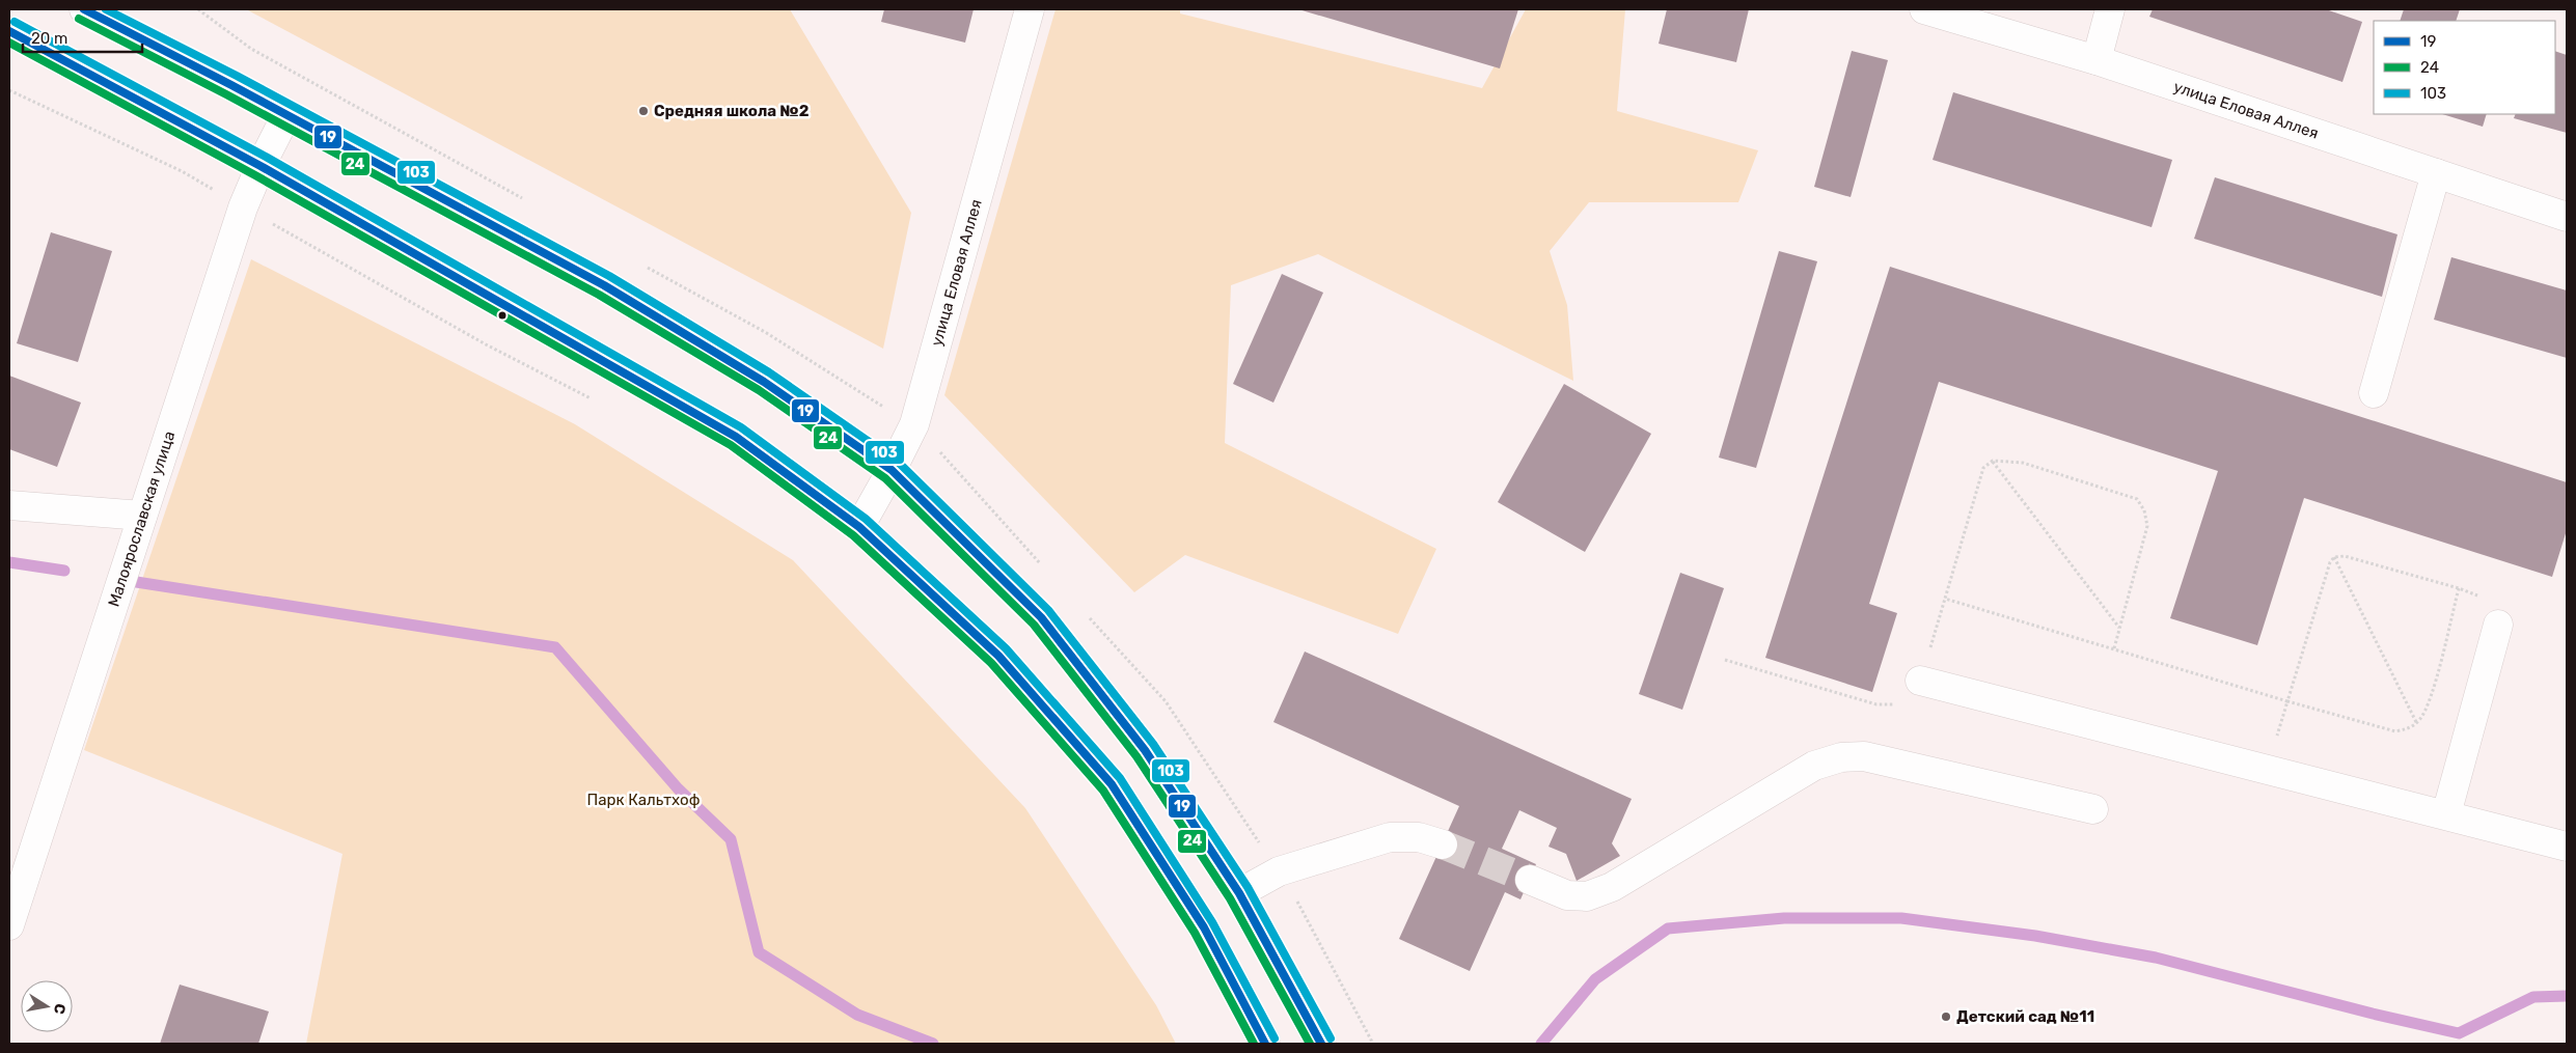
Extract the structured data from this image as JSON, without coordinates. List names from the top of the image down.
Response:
{
  "streets": {
    "main road": ["улица Еловая Аллея", "Малоярославская улица"]
  },
  "parks": ["Парк Кальтхоф"],
  "places": ["Средняя школа №2", "Детский сад №11"],
  "lines": ["transit line 19", "transit line 103", "transit line 24"],
  "legend": ["19", "24", "103"],
  "scale_bar": "20 m",
  "north": "right"
}
